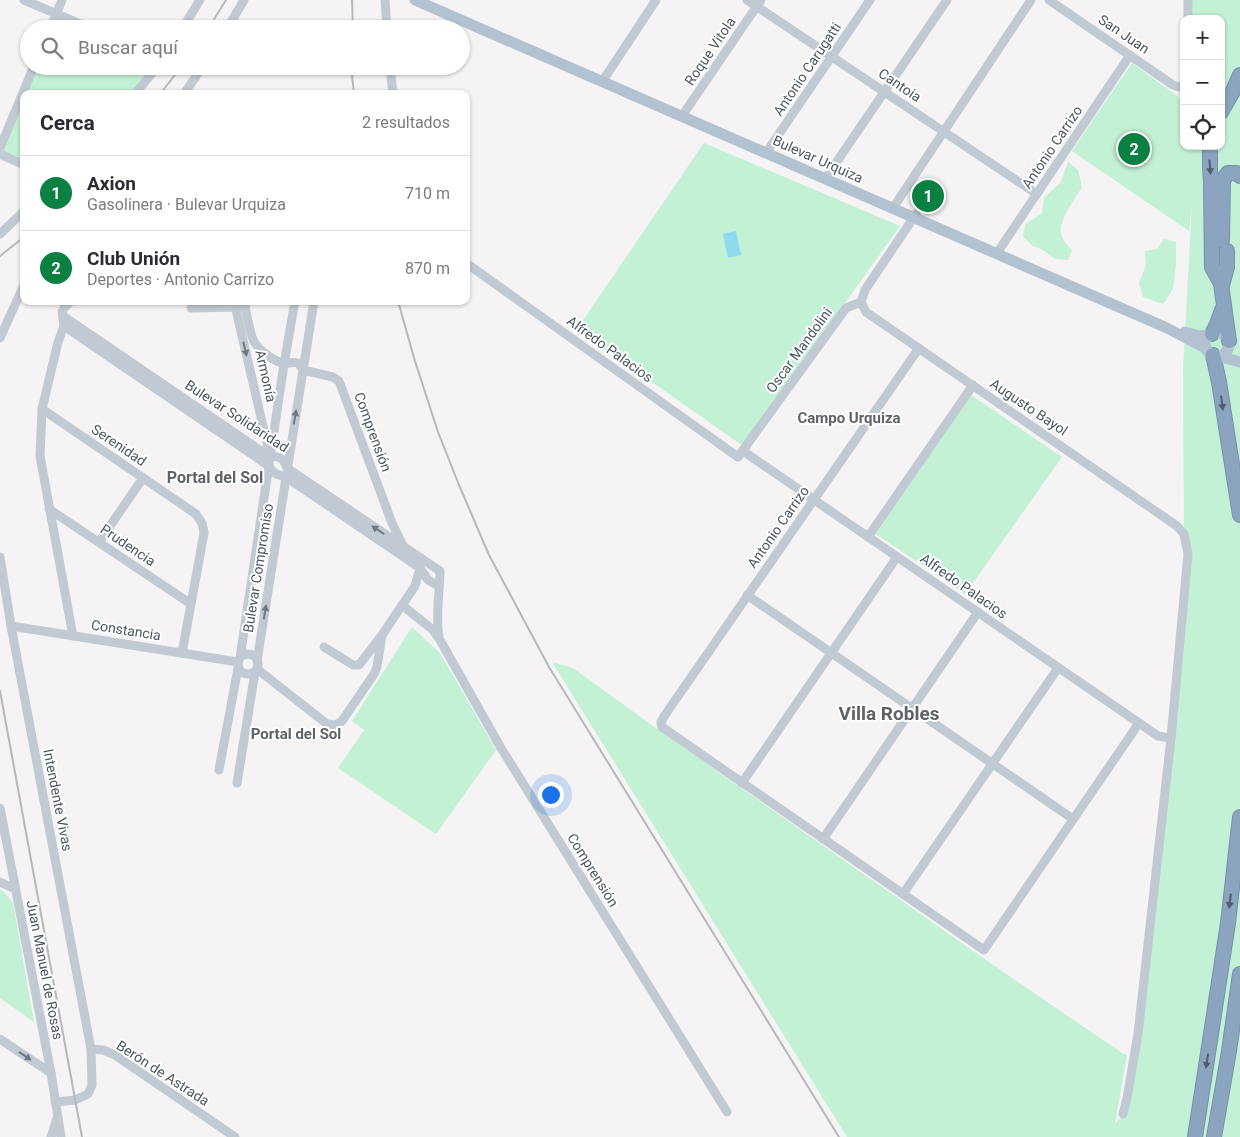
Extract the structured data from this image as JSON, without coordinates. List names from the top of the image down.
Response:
{
  "streets": {
    "main road": ["Bulevar Urquiza"],
    "street": [
      "San Juan",
      "Roque Vitola",
      "Antonio Carugatti",
      "Cantoia",
      "Antonio Carrizo",
      "Alfredo Palacios",
      "Oscar Mandolini",
      "Armonía",
      "Augusto Bayol",
      "Bulevar Solidaridad",
      "Comprensión",
      "Serenidad",
      "Prudencia",
      "Bulevar Compromiso",
      "Constancia",
      "Intendente Vivas",
      "Juan Manuel de Rosas",
      "Berón de Astrada"
    ]
  },
  "crossings": [
    ["San Juan", "Antonio Carrizo"],
    ["Roque Vitola", "Cantoia"],
    ["Roque Vitola", "Bulevar Urquiza"],
    ["Antonio Carugatti", "Cantoia"],
    ["Antonio Carugatti", "Bulevar Urquiza"],
    ["Cantoia", "Antonio Carrizo"],
    ["Antonio Carrizo", "Bulevar Urquiza"],
    ["Antonio Carrizo", "Alfredo Palacios"],
    ["Antonio Carrizo", "Augusto Bayol"],
    ["Alfredo Palacios", "Oscar Mandolini"],
    ["Alfredo Palacios", "Augusto Bayol"],
    ["Oscar Mandolini", "Augusto Bayol"],
    ["Armonía", "Bulevar Solidaridad"],
    ["Armonía", "Comprensión"],
    ["Armonía", "Bulevar Compromiso"],
    ["Bulevar Solidaridad", "Comprensión"],
    ["Bulevar Solidaridad", "Bulevar Compromiso"],
    ["Comprensión", "Bulevar Compromiso"],
    ["Serenidad", "Prudencia"],
    ["Bulevar Compromiso", "Constancia"],
    ["Constancia", "Intendente Vivas"],
    ["Intendente Vivas", "Berón de Astrada"]
  ],
  "one_way": ["Armonía"],
  "districts": [
    "Campo Urquiza",
    "Portal del Sol",
    "Villa Robles",
    "Portal del Sol"
  ],
  "page": {
    "map_buttons": ["+", "−"],
    "search": "Buscar aquí",
    "heading": ["Cerca", "2 resultados"],
    "pins": ["2", "1"],
    "list": [
      {
        "mark": "1",
        "name": "Axion",
        "note": "Gasolinera · Bulevar Urquiza",
        "value": "710 m"
      },
      {
        "mark": "2",
        "name": "Club Unión",
        "note": "Deportes · Antonio Carrizo",
        "value": "870 m"
      }
    ]
  }
}
